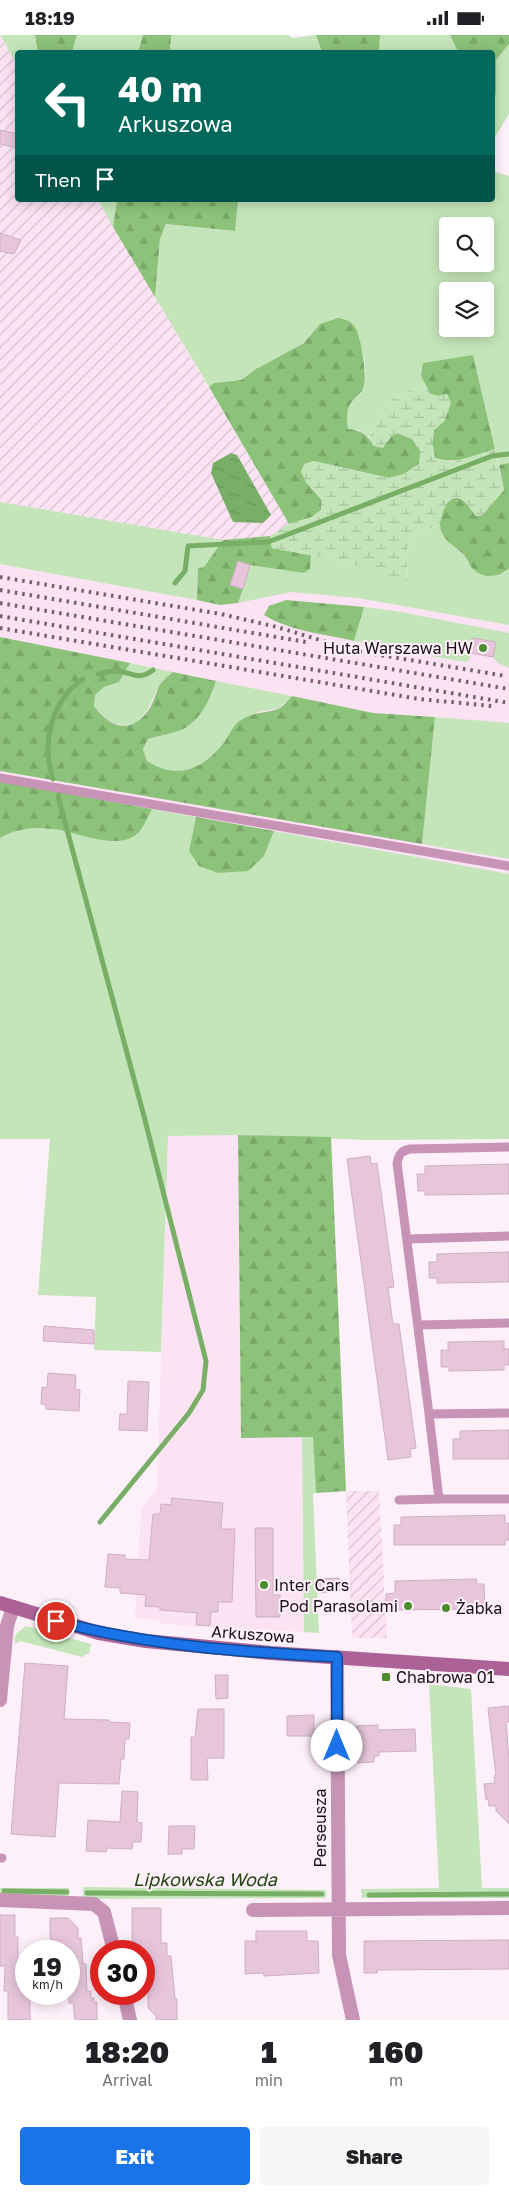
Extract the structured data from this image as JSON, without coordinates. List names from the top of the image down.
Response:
{
  "streets": {
    "main road": ["Arkuszowa"],
    "street": ["Perseusza"]
  },
  "crossings": [
    ["Arkuszowa", "Perseusza"]
  ],
  "water": ["Lipkowska Woda"],
  "places": {
    "other": [
      "Huta Warszawa HW",
      "Inter Cars",
      "Pod Parasolami",
      "Żabka"
    ],
    "transit": ["Chabrowa 01"]
  },
  "page": {
    "status": "18:19",
    "turn": ["40 m", "Arkuszowa"],
    "then": "Then",
    "speed": "19 km/h",
    "limit": "30",
    "eta": [
      "18:20",
      "Arrival",
      "1",
      "min",
      "160",
      "m"
    ],
    "buttons": ["Exit", "Share"]
  }
}
